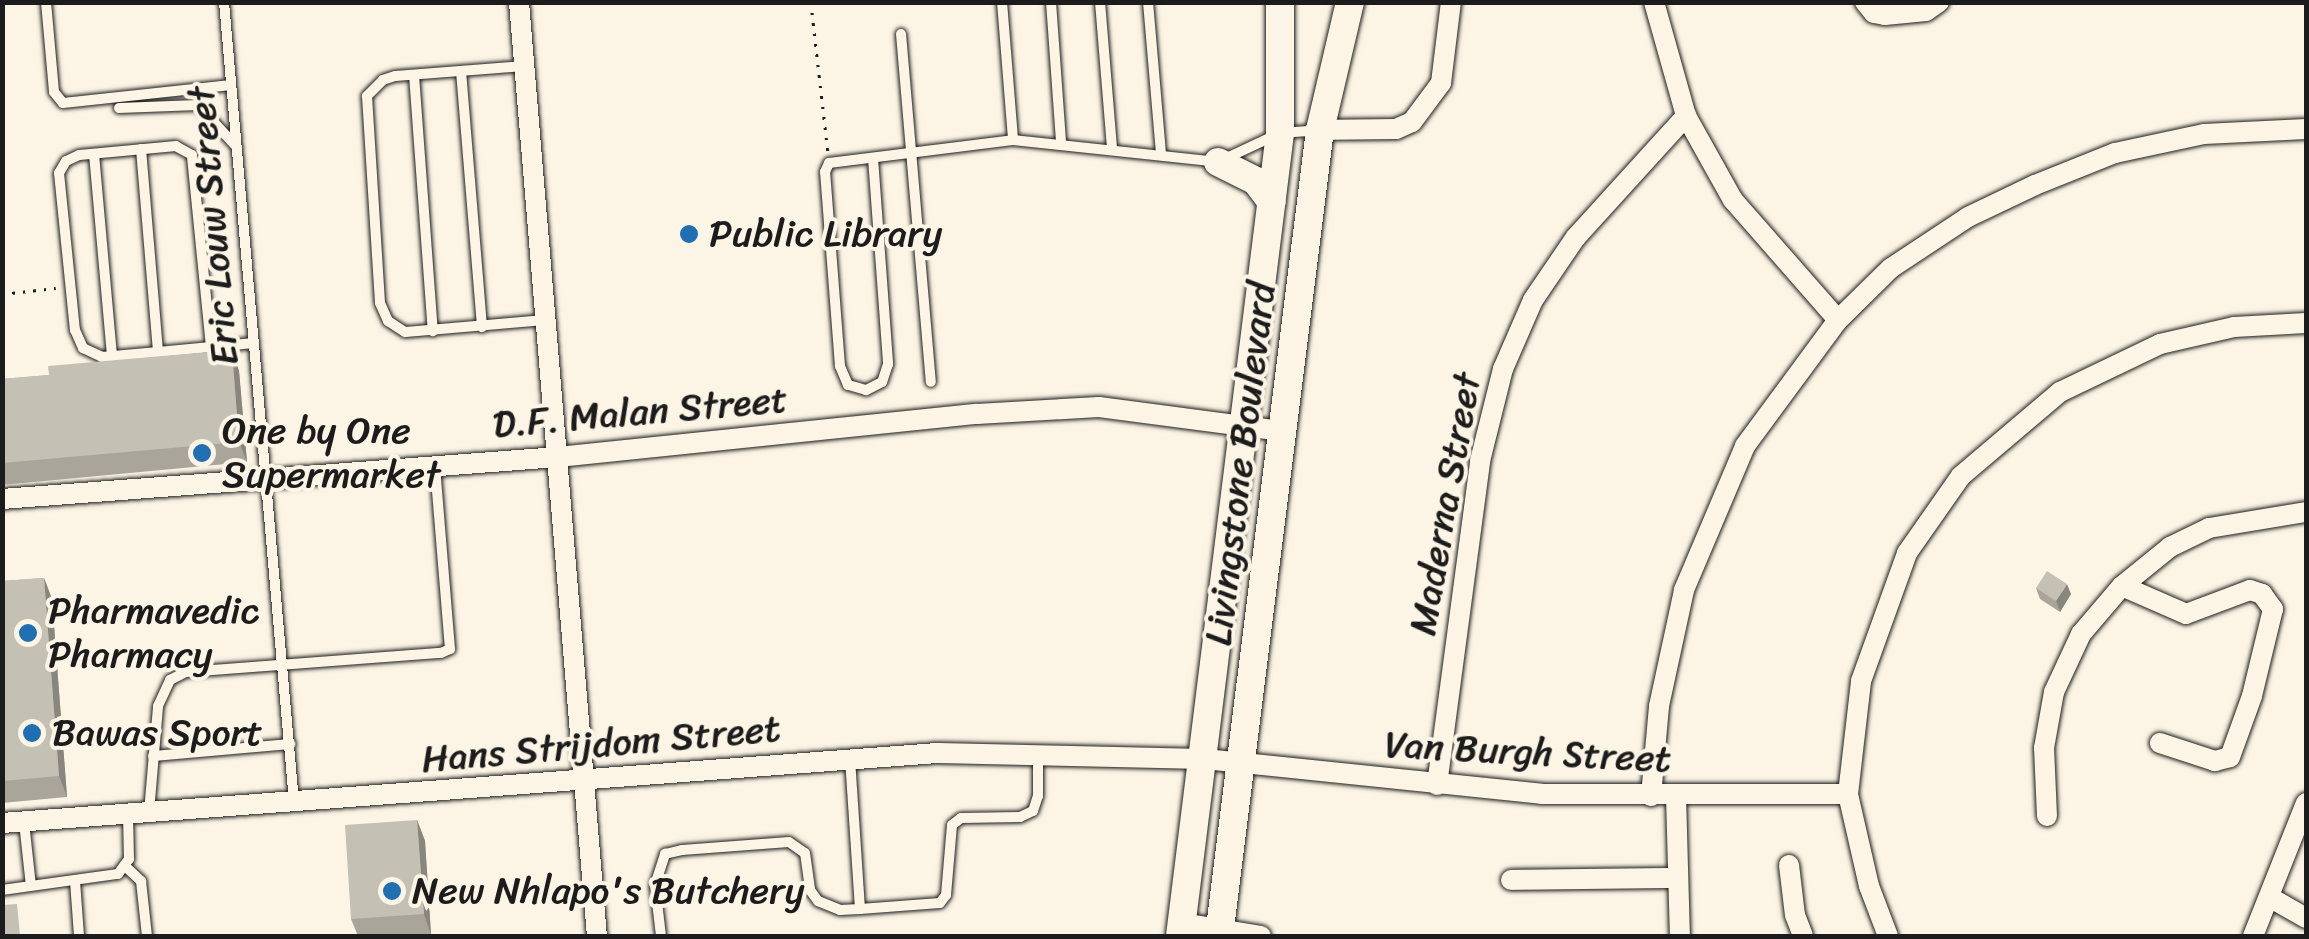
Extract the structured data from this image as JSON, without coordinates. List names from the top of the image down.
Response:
{
  "streets": {
    "street": [
      "D.F. Malan Street",
      "Livingstone Boulevard",
      "Maderna Street",
      "Hans Strijdom Street",
      "Van Burgh Street"
    ],
    "lane": ["Eric Louw Street"]
  },
  "crossings": [
    ["Eric Louw Street", "D.F. Malan Street"],
    ["Eric Louw Street", "Hans Strijdom Street"],
    ["D.F. Malan Street", "Livingstone Boulevard"],
    ["Livingstone Boulevard", "Hans Strijdom Street"],
    ["Livingstone Boulevard", "Van Burgh Street"],
    ["Maderna Street", "Van Burgh Street"],
    ["Hans Strijdom Street", "Van Burgh Street"]
  ],
  "places": [
    "Public Library",
    "One by One Supermarket",
    "Pharmavedic Pharmacy",
    "Bawas Sport",
    "New Nhlapo's Butchery"
  ]
}
